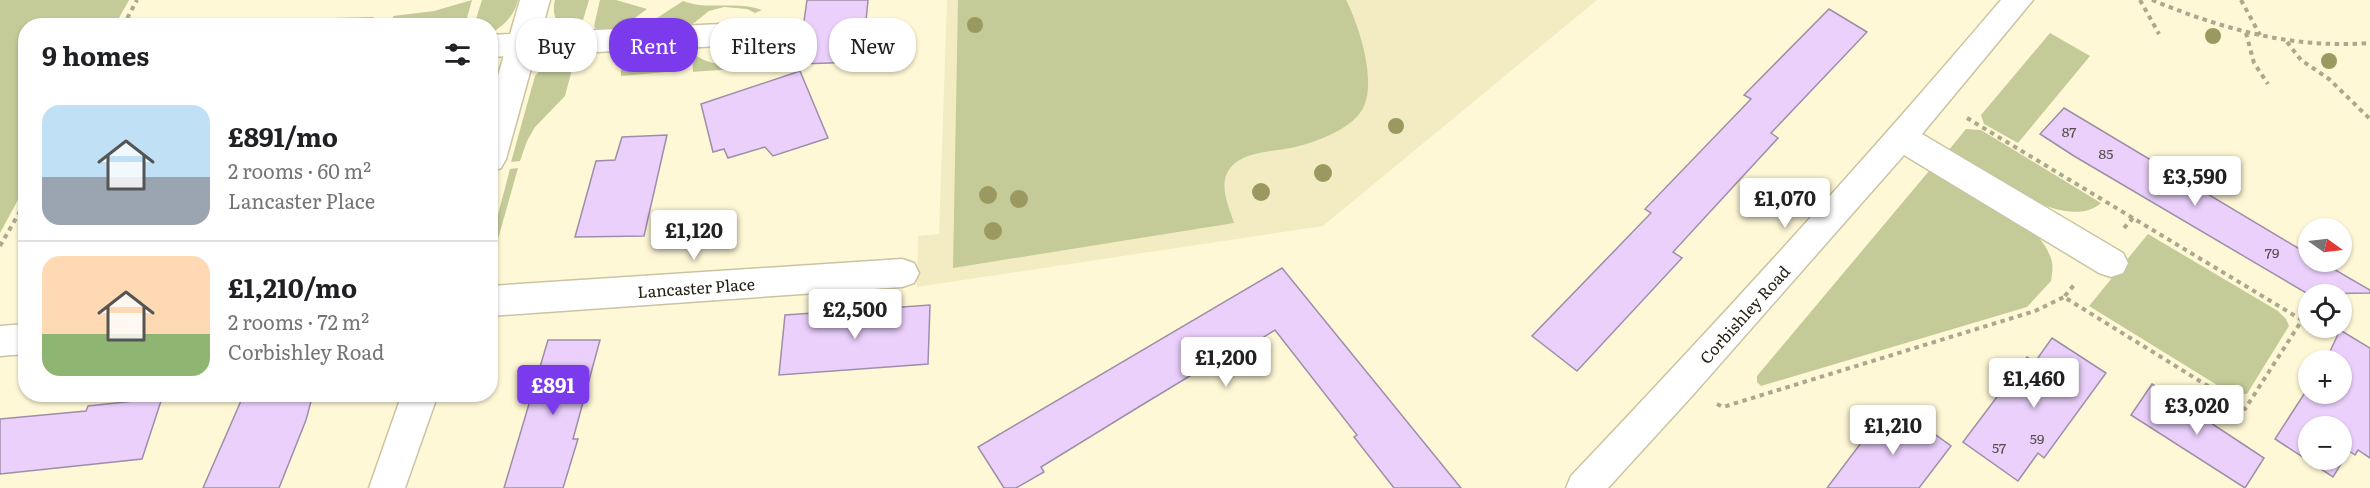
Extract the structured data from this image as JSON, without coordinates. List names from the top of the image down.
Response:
{
  "streets": {
    "street": ["Lancaster Place", "Corbishley Road"]
  },
  "house_numbers": [
    "87",
    "85",
    "79",
    "59",
    "57"
  ],
  "north": "right",
  "page": {
    "chip": [
      "Buy",
      "Rent",
      "Filters",
      "New"
    ],
    "heading": "9 homes",
    "list": [
      {
        "name": "£891/mo",
        "note": "2 rooms · 60 m² · Lancaster Place"
      },
      {
        "name": "£1,210/mo",
        "note": "2 rooms · 72 m² · Corbishley Road"
      }
    ],
    "price": [
      "£3,590",
      "£1,070",
      "£1,120",
      "£2,500",
      "£1,200",
      "£1,460",
      "£891",
      "£3,020",
      "£1,210"
    ],
    "map_buttons": ["+", "−"]
  }
}
